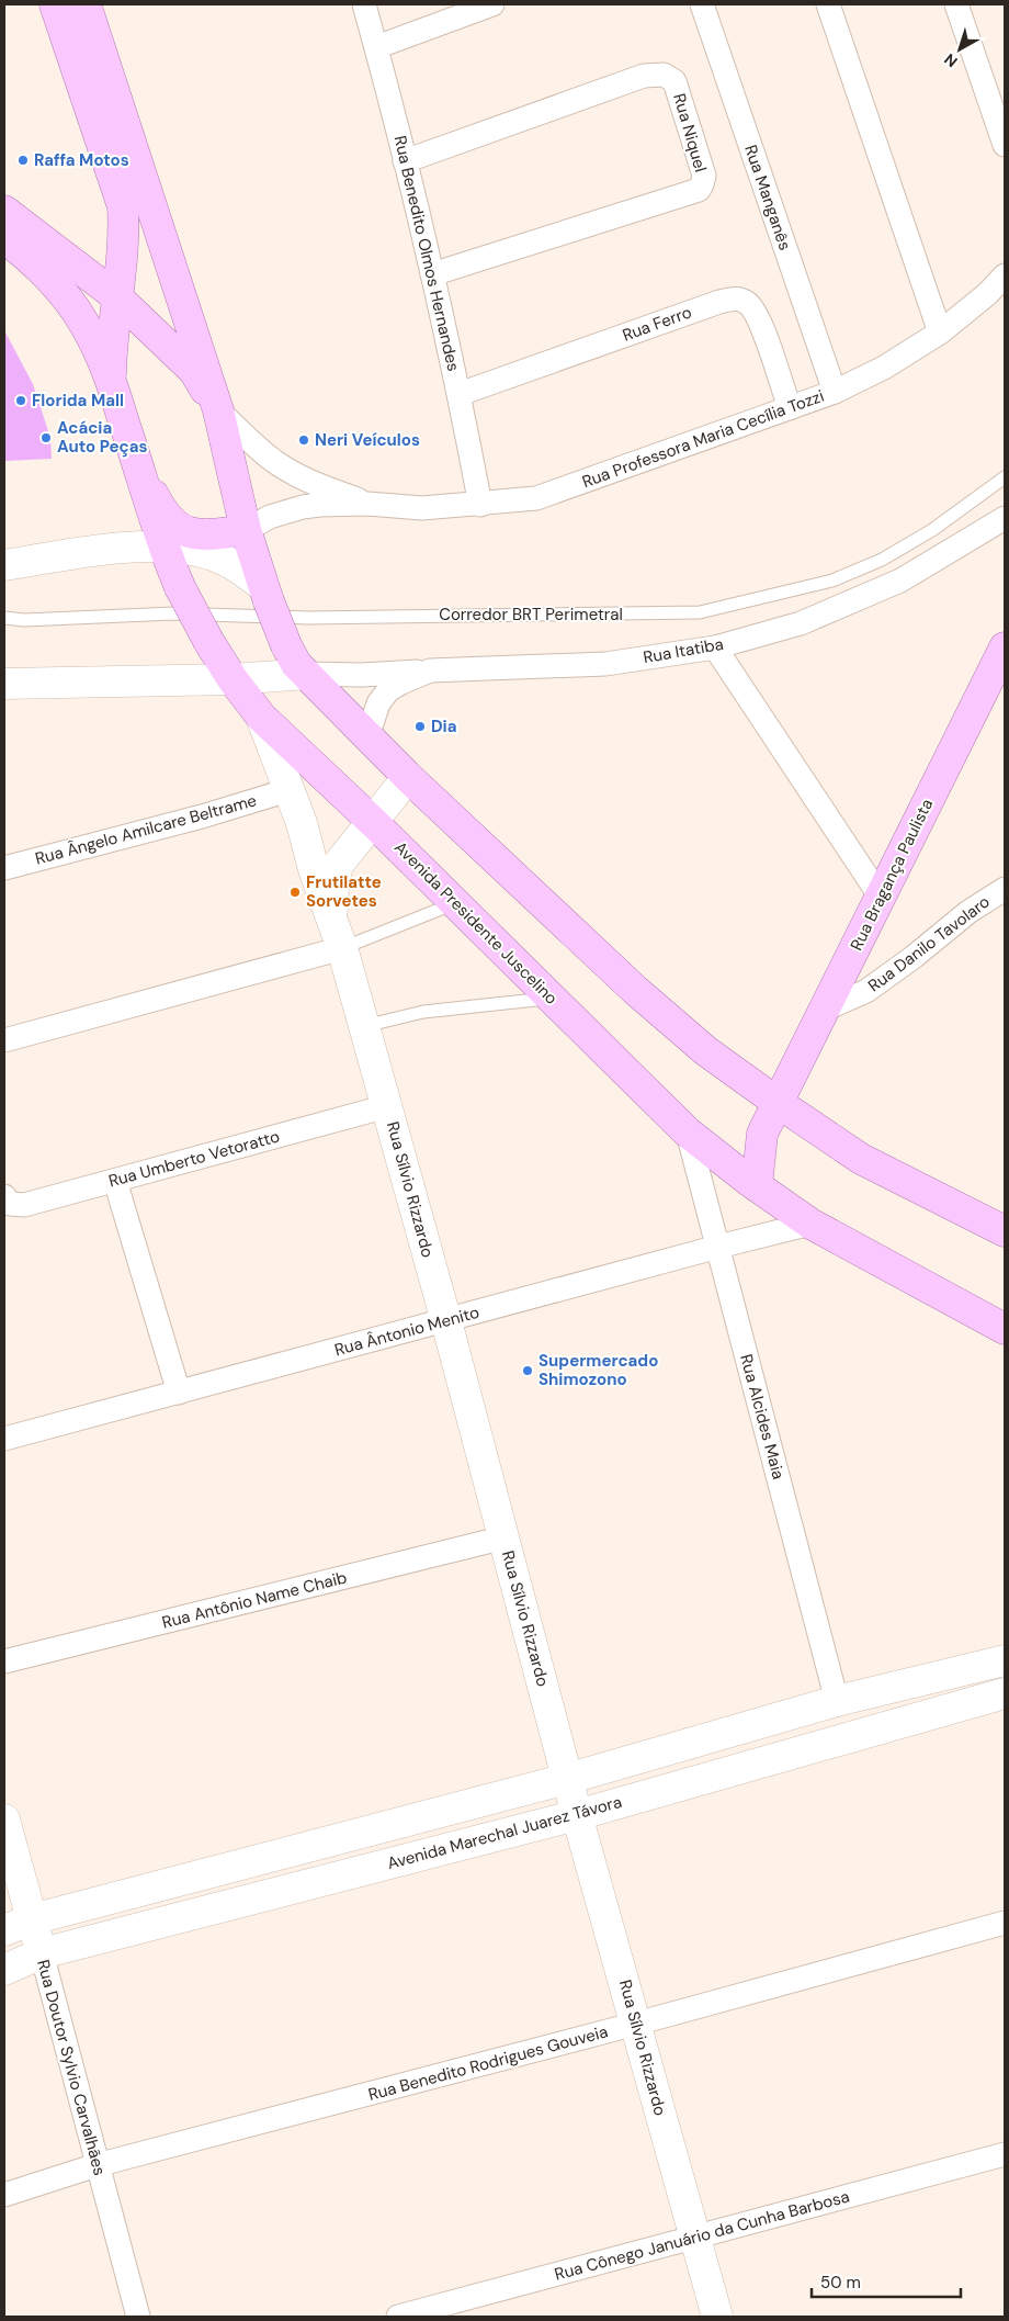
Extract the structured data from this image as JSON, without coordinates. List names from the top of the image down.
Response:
{
  "streets": {
    "main road": ["Rua Bragança Paulista", "Avenida Presidente Juscelino"],
    "street": [
      "Rua Niquel",
      "Rua Manganês",
      "Rua Benedito Olmos Hernandes",
      "Rua Ferro",
      "Rua Professora Maria Cecília Tozzi",
      "Rua Itatiba",
      "Rua Ângelo Amilcare Beltrame",
      "Rua Danilo Tavolaro",
      "Rua Umberto Vetoratto",
      "Rua Sílvio Rizzardo",
      "Rua Ântonio Menito",
      "Rua Alcides Maia",
      "Rua Antônio Name Chaib",
      "Avenida Marechal Juarez Távora",
      "Rua Benedito Rodrigues Gouveia",
      "Rua Doutor Sylvio Carvalhães",
      "Rua Cônego Januário da Cunha Barbosa"
    ],
    "lane": ["Corredor BRT Perimetral"]
  },
  "crossings": [
    ["Rua Niquel", "Rua Benedito Olmos Hernandes"],
    ["Rua Manganês", "Rua Professora Maria Cecília Tozzi"],
    ["Rua Benedito Olmos Hernandes", "Rua Ferro"],
    ["Rua Benedito Olmos Hernandes", "Rua Professora Maria Cecília Tozzi"],
    ["Rua Ferro", "Rua Professora Maria Cecília Tozzi"],
    ["Corredor BRT Perimetral", "Avenida Presidente Juscelino"],
    ["Rua Ângelo Amilcare Beltrame", "Rua Sílvio Rizzardo"],
    ["Rua Bragança Paulista", "Avenida Presidente Juscelino"],
    ["Rua Bragança Paulista", "Rua Danilo Tavolaro"],
    ["Avenida Presidente Juscelino", "Rua Sílvio Rizzardo"],
    ["Avenida Presidente Juscelino", "Rua Ântonio Menito"],
    ["Avenida Presidente Juscelino", "Rua Alcides Maia"],
    ["Rua Umberto Vetoratto", "Rua Sílvio Rizzardo"],
    ["Rua Sílvio Rizzardo", "Rua Ântonio Menito"],
    ["Rua Sílvio Rizzardo", "Rua Antônio Name Chaib"],
    ["Rua Sílvio Rizzardo", "Avenida Marechal Juarez Távora"],
    ["Rua Sílvio Rizzardo", "Rua Benedito Rodrigues Gouveia"],
    ["Rua Sílvio Rizzardo", "Rua Cônego Januário da Cunha Barbosa"],
    ["Rua Ântonio Menito", "Rua Alcides Maia"],
    ["Avenida Marechal Juarez Távora", "Rua Doutor Sylvio Carvalhães"],
    ["Rua Benedito Rodrigues Gouveia", "Rua Doutor Sylvio Carvalhães"]
  ],
  "places": [
    "Raffa Motos",
    "Florida Mall",
    "Acácia Auto Peças",
    "Neri Veículos",
    "Dia",
    "Frutilatte Sorvetes",
    "Supermercado Shimozono"
  ],
  "scale_bar": "50 m",
  "north": "bottom left"
}
